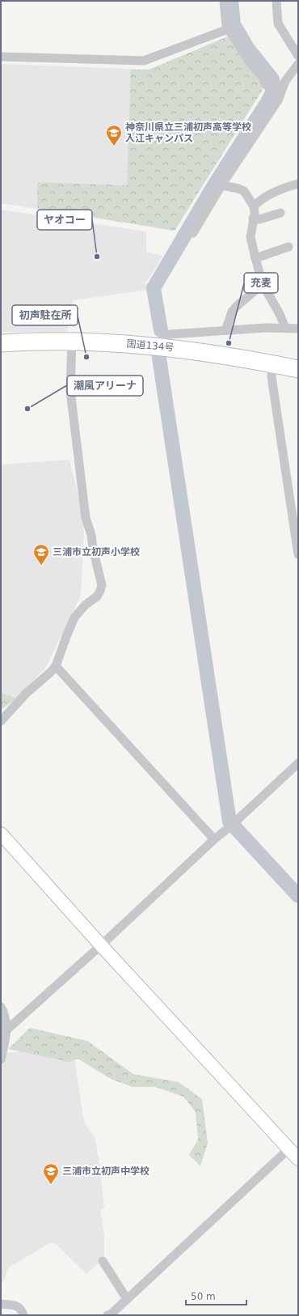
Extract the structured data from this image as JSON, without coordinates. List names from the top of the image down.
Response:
{
  "streets": {
    "highway": ["国道134号"]
  },
  "places": {
    "school or university": ["神奈川県立三浦初声高等学校 入江キャンパス", "三浦市立初声小学校", "三浦市立初声中学校"],
    "other": [
      "ヤオコー",
      "充麦",
      "初声駐在所",
      "潮風アリーナ"
    ]
  },
  "scale_bar": "50 m"
}
